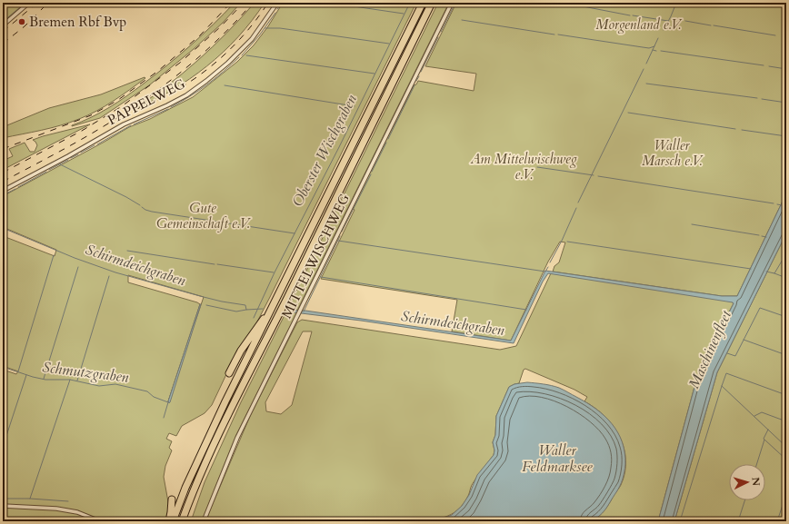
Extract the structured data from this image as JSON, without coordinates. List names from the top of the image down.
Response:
{
  "streets": {
    "street": ["PAPPELWEG", "MITTELWISCHWEG"]
  },
  "water": [
    "Oberster Wischgraben",
    "Schirmdeichgraben",
    "Maschinenfleet",
    "Schmutzgraben",
    "Waller Feldmarksee"
  ],
  "parks": [
    "Morgenland e.V.",
    "Waller Marsch e.V.",
    "Am Mittelwischweg e.V.",
    "Gute Gemeinschaft e.V."
  ],
  "places": ["Bremen Rbf Bvp"],
  "north": "right"
}
